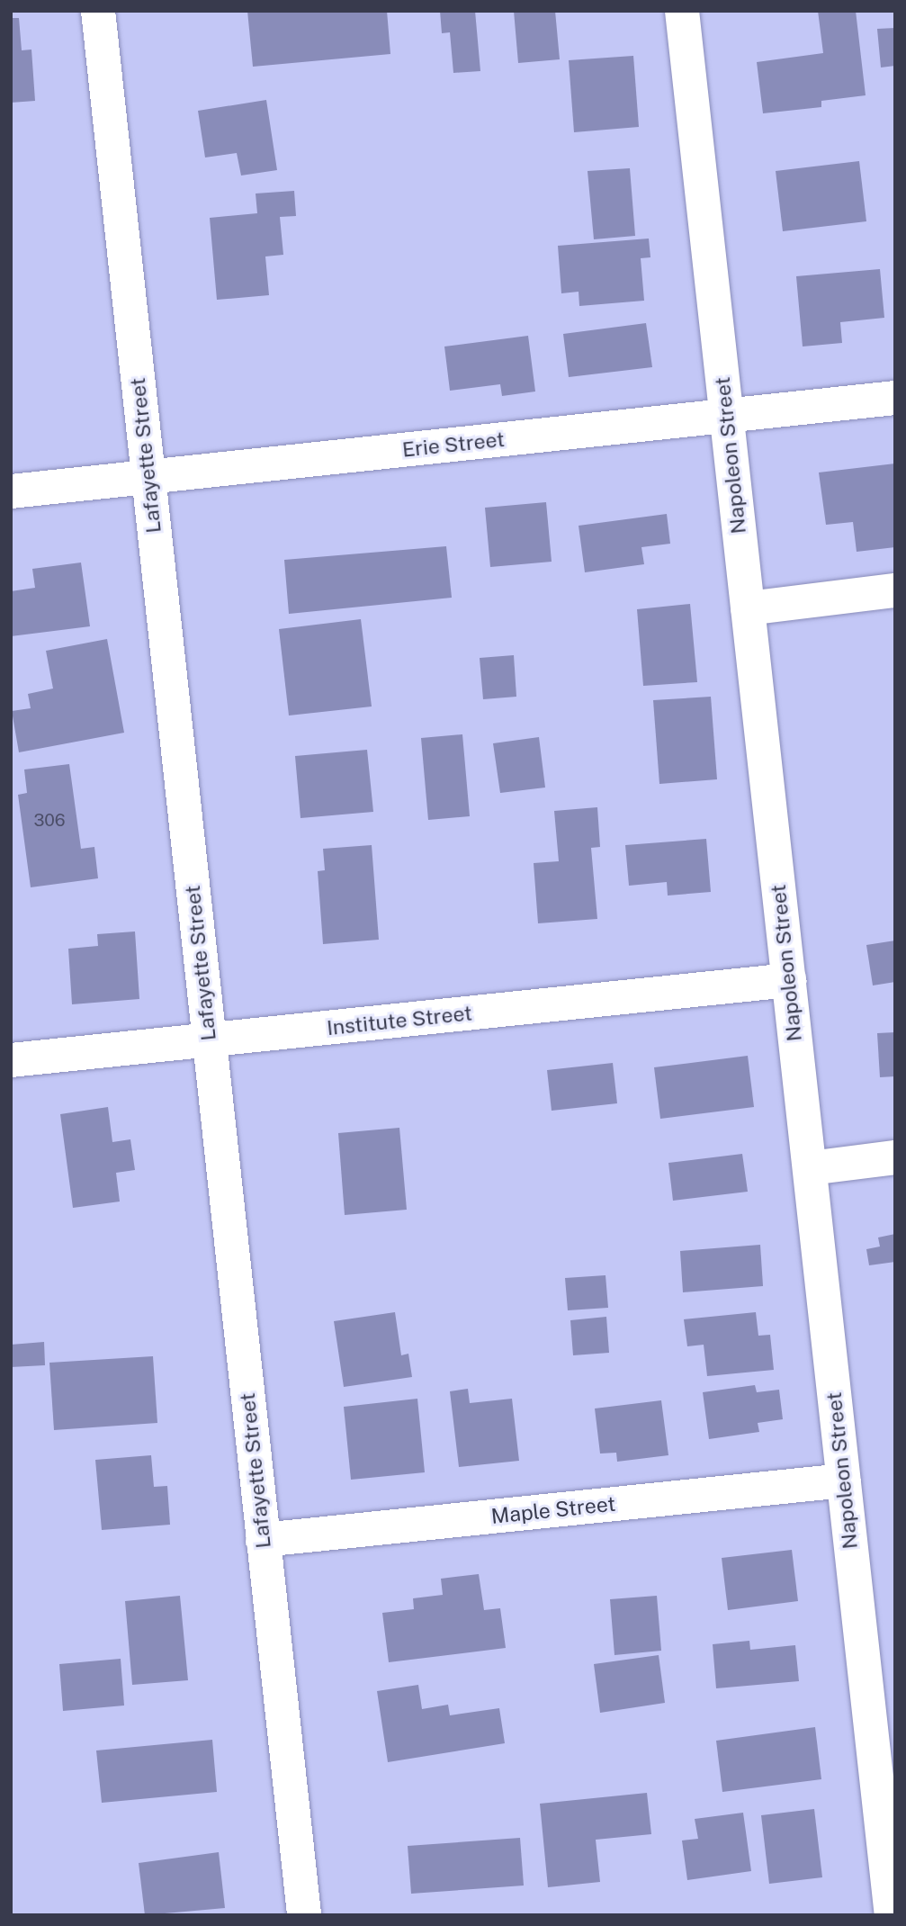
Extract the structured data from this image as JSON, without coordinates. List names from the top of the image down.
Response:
{
  "streets": {
    "street": [
      "Erie Street",
      "Lafayette Street",
      "Napoleon Street",
      "Institute Street",
      "Maple Street"
    ]
  },
  "crossings": [
    ["Erie Street", "Lafayette Street"],
    ["Erie Street", "Napoleon Street"],
    ["Lafayette Street", "Institute Street"],
    ["Lafayette Street", "Maple Street"],
    ["Napoleon Street", "Institute Street"],
    ["Napoleon Street", "Maple Street"]
  ],
  "house_numbers": ["306"]
}
